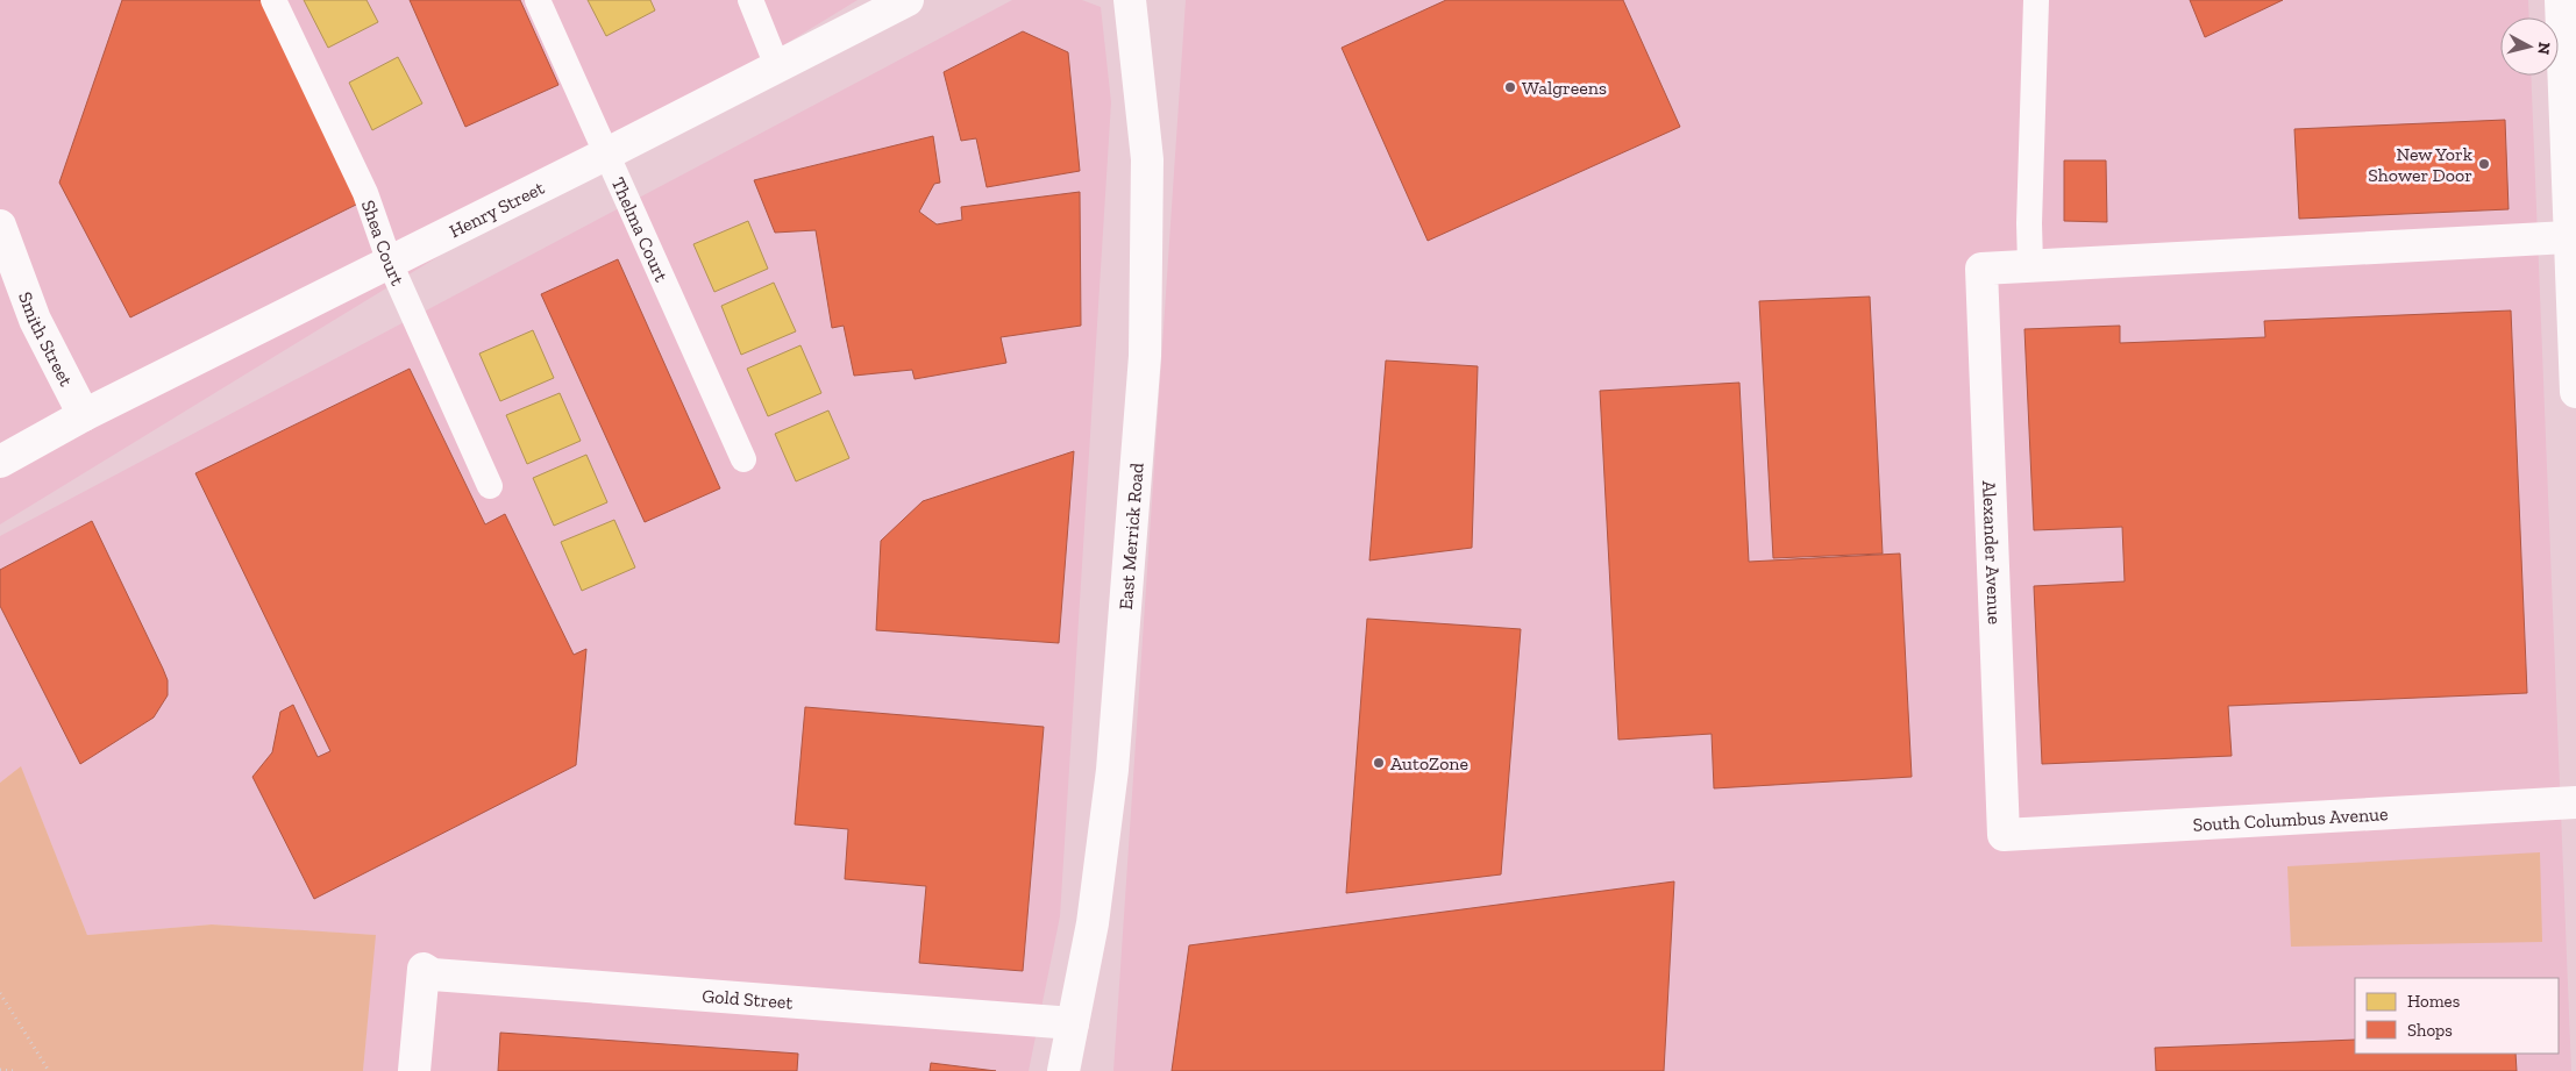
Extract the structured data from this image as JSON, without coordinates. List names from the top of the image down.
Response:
{
  "streets": {
    "main road": [
      "Henry Street",
      "Smith Street",
      "East Merrick Road",
      "Alexander Avenue",
      "South Columbus Avenue",
      "Gold Street"
    ],
    "lane": ["Thelma Court", "Shea Court"]
  },
  "crossings": [
    ["Henry Street", "Thelma Court"],
    ["Henry Street", "Shea Court"],
    ["Henry Street", "Smith Street"],
    ["East Merrick Road", "Gold Street"],
    ["Alexander Avenue", "South Columbus Avenue"]
  ],
  "places": ["Walgreens", "New York Shower Door", "AutoZone"],
  "legend": ["Homes", "Shops"],
  "north": "right"
}
